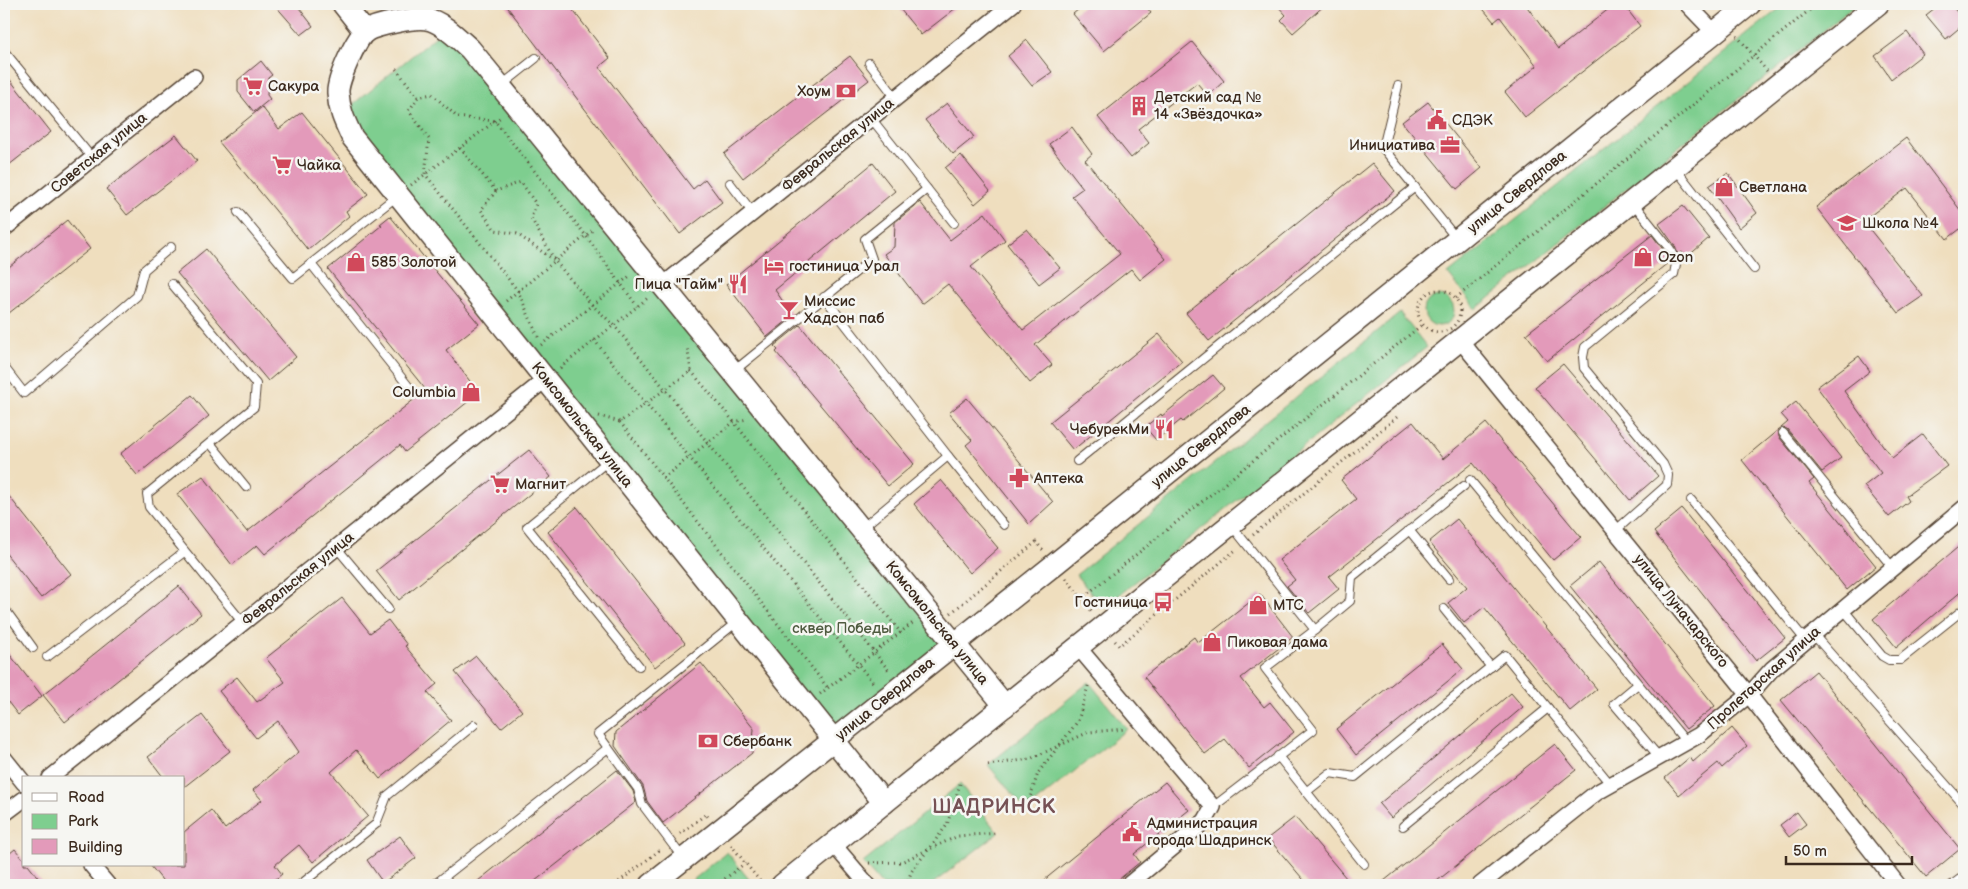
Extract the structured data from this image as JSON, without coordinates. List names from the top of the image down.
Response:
{
  "streets": {
    "main road": ["улица Свердлова", "Комсомольская улица"],
    "street": [
      "Февральская улица",
      "Советская улица",
      "улица Луначарского",
      "Пролетарская улица"
    ]
  },
  "crossings": [
    ["Февральская улица", "Комсомольская улица"],
    ["улица Свердлова", "Комсомольская улица"],
    ["улица Луначарского", "Пролетарская улица"]
  ],
  "districts": ["ШАДРИНСК"],
  "parks": ["сквер Победы"],
  "places": {
    "supermarket": ["Сакура", "Чайка", "Магнит"],
    "bank": ["Хоум", "Сбербанк"],
    "building": ["Детский сад № 14 «Звёздочка»"],
    "public building": ["СДЭК", "Администрация города Шадринск"],
    "office": ["Инициатива"],
    "shop": [
      "Светлана",
      "Ozon",
      "585 Золотой",
      "Columbia",
      "МТС",
      "Пиковая дама"
    ],
    "school or university": ["Школа №4"],
    "hotel": ["гостиница Урал"],
    "restaurant": ["Пица \"Тайм\"", "ЧебурекМи"],
    "bar": ["Миссис Хадсон паб"],
    "pharmacy": ["Аптека"],
    "bus stop": ["Гостиница"]
  },
  "legend": ["Road", "Park", "Building"],
  "scale_bar": "50 m"
}
